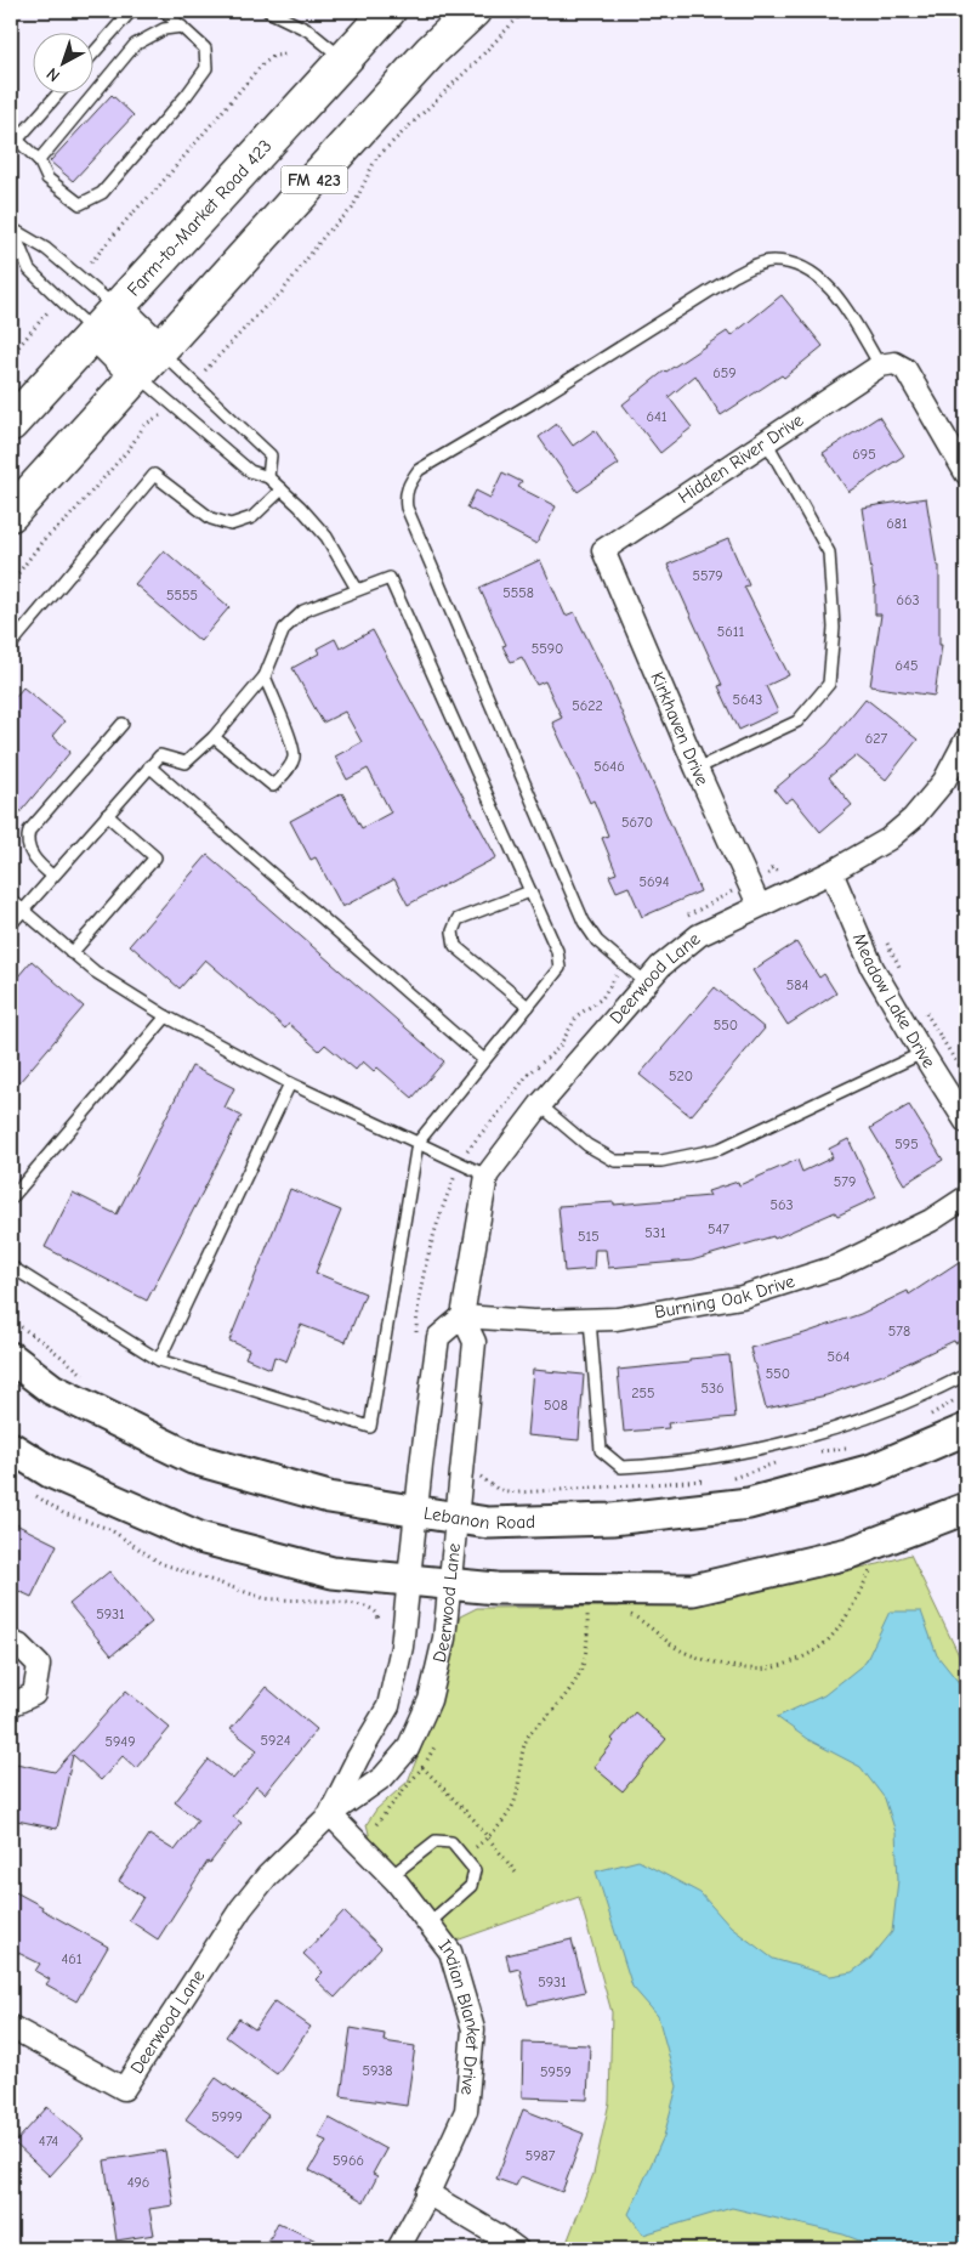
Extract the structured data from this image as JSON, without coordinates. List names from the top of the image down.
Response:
{
  "streets": {
    "main road": ["FM 423", "Farm-to-Market Road 423", "Lebanon Road"],
    "street": [
      "Hidden River Drive",
      "Kirkhaven Drive",
      "Deerwood Lane",
      "Meadow Lake Drive",
      "Burning Oak Drive",
      "Indian Blanket Drive"
    ]
  },
  "crossings": [
    ["Hidden River Drive", "Kirkhaven Drive"],
    ["Kirkhaven Drive", "Deerwood Lane"],
    ["Deerwood Lane", "Meadow Lake Drive"],
    ["Deerwood Lane", "Burning Oak Drive"],
    ["Deerwood Lane", "Lebanon Road"],
    ["Deerwood Lane", "Indian Blanket Drive"]
  ],
  "house_numbers": [
    "659",
    "641",
    "695",
    "681",
    "5579",
    "5558",
    "5555",
    "663",
    "5611",
    "5590",
    "645",
    "5643",
    "5622",
    "627",
    "5646",
    "5670",
    "5694",
    "584",
    "550",
    "520",
    "595",
    "579",
    "563",
    "547",
    "531",
    "515",
    "578",
    "564",
    "550",
    "536",
    "255",
    "508",
    "5931",
    "5924",
    "5949",
    "461",
    "5931",
    "5938",
    "5959",
    "5999",
    "474",
    "5987",
    "5966",
    "496"
  ],
  "north": "bottom left"
}
